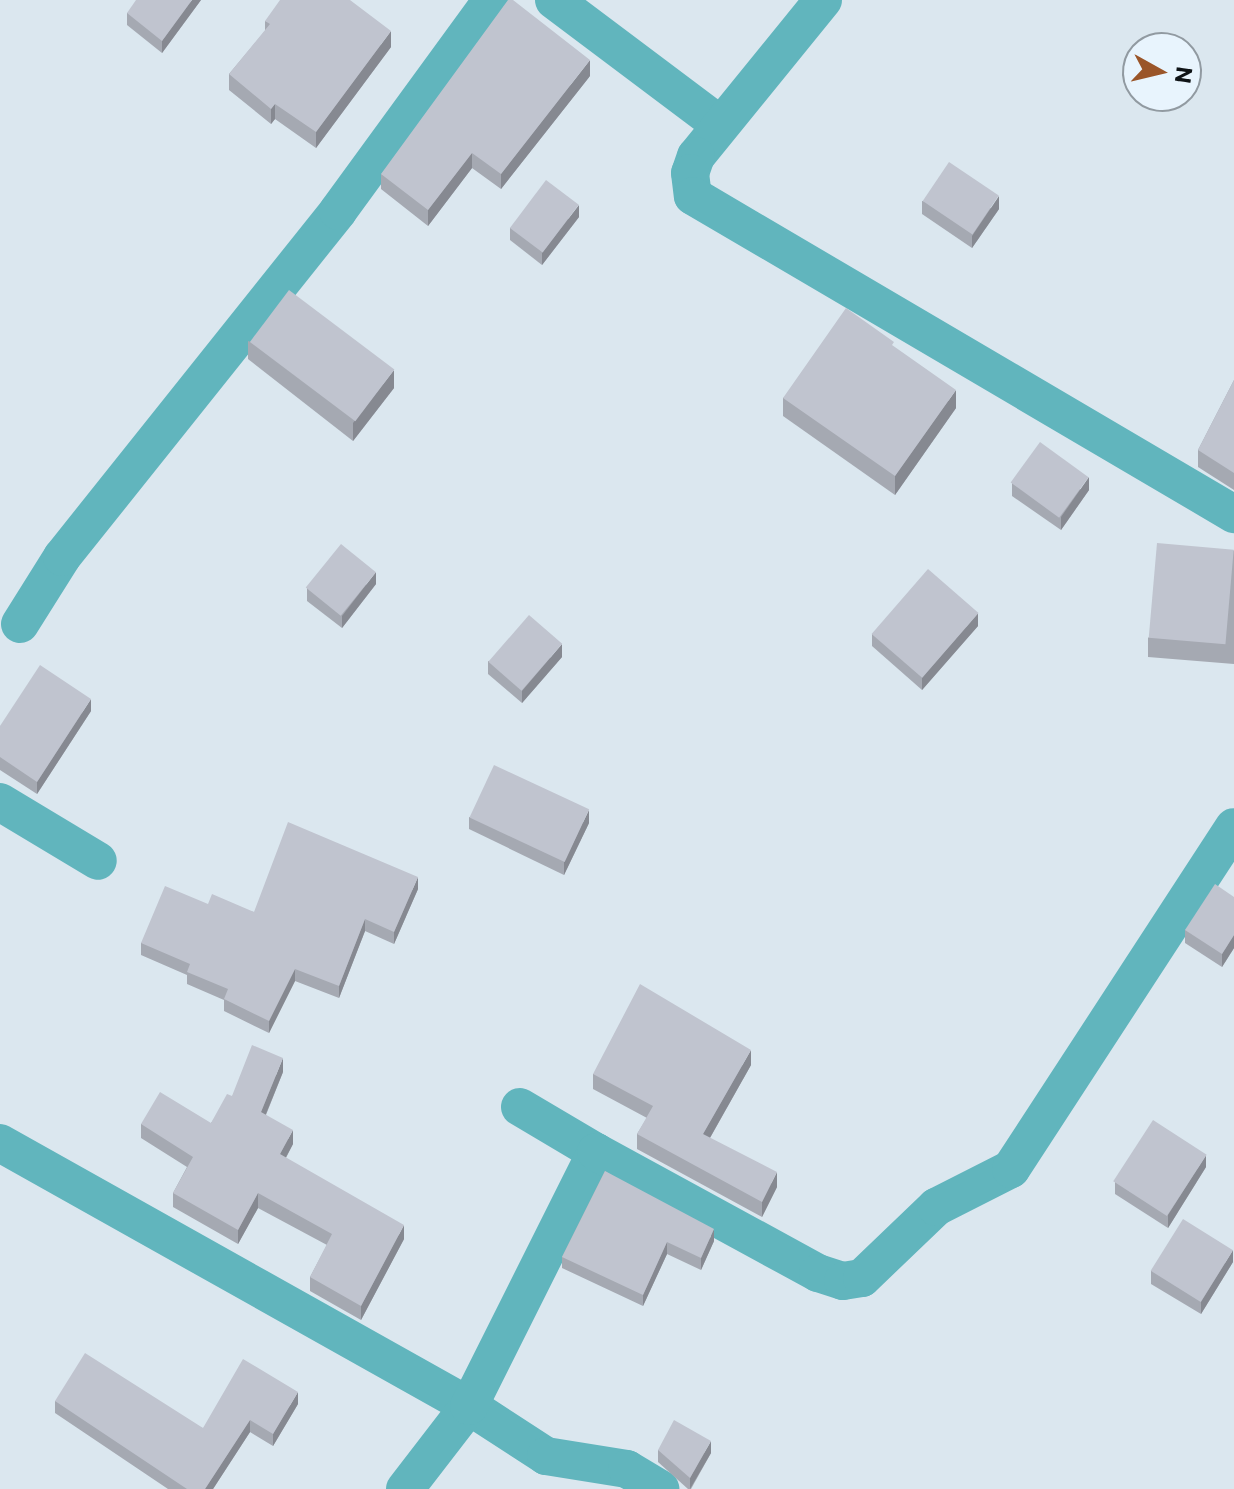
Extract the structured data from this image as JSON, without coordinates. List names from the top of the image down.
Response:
{
  "north": "right"
}
